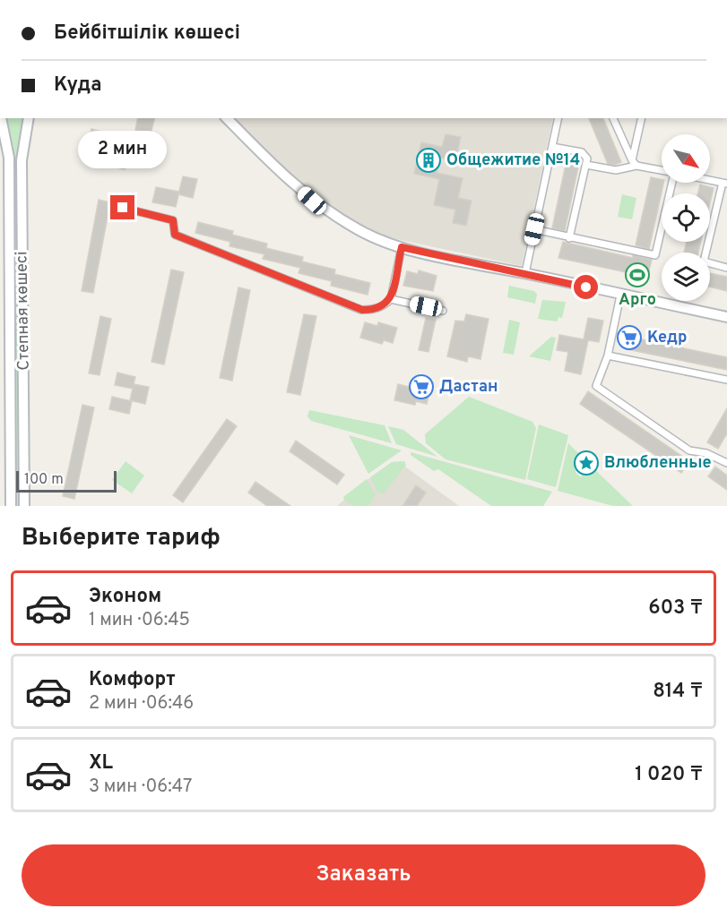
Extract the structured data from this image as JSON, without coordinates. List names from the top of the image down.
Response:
{
  "streets": {
    "street": ["Степная көшесі"]
  },
  "places": {
    "building": ["Общежитие №14"],
    "sports": ["Арго"],
    "supermarket": ["Кедр", "Дастан"],
    "place": ["Влюбленные"]
  },
  "scale_bar": "100 m",
  "north": "bottom right",
  "page": {
    "banner": ["Бейбітшілік көшесі", "Куда"],
    "bubble": "2 мин",
    "scale": "100 m",
    "heading": "Выберите тариф",
    "list": [
      {
        "name": "Эконом",
        "note": "1 мин · 06:45",
        "value": "603 ₸"
      },
      {
        "name": "Комфорт",
        "note": "2 мин · 06:46",
        "value": "814 ₸"
      },
      {
        "name": "XL",
        "note": "3 мин · 06:47",
        "value": "1 020 ₸"
      }
    ],
    "buttons": "Заказать"
  }
}
